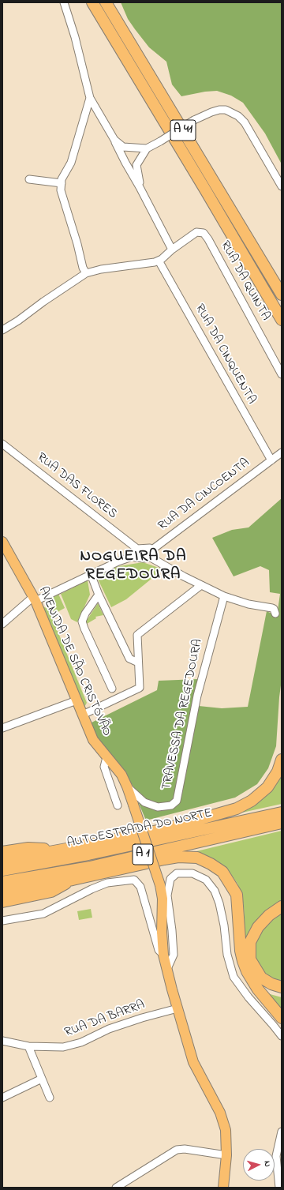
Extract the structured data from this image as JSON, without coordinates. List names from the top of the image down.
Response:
{
  "streets": {
    "highway": ["A 41", "AUTOESTRADA DO NORTE", "A 1"],
    "main road": ["AVENIDA DE SÃO CRISTÓVÃO"],
    "street": [
      "RUA DA QUINTA",
      "RUA DA CINQUENTA",
      "RUA DAS FLORES",
      "RUA DA CINCOENTA",
      "TRAVESSA DA REGEDOURA",
      "RUA DA BARRA"
    ]
  },
  "crossings": [
    ["RUA DA CINQUENTA", "RUA DA CINCOENTA"],
    ["AVENIDA DE SÃO CRISTÓVÃO", "TRAVESSA DA REGEDOURA"],
    ["AVENIDA DE SÃO CRISTÓVÃO", "RUA DA BARRA"]
  ],
  "districts": ["NOGUEIRA DA REGEDOURA"],
  "north": "right"
}
